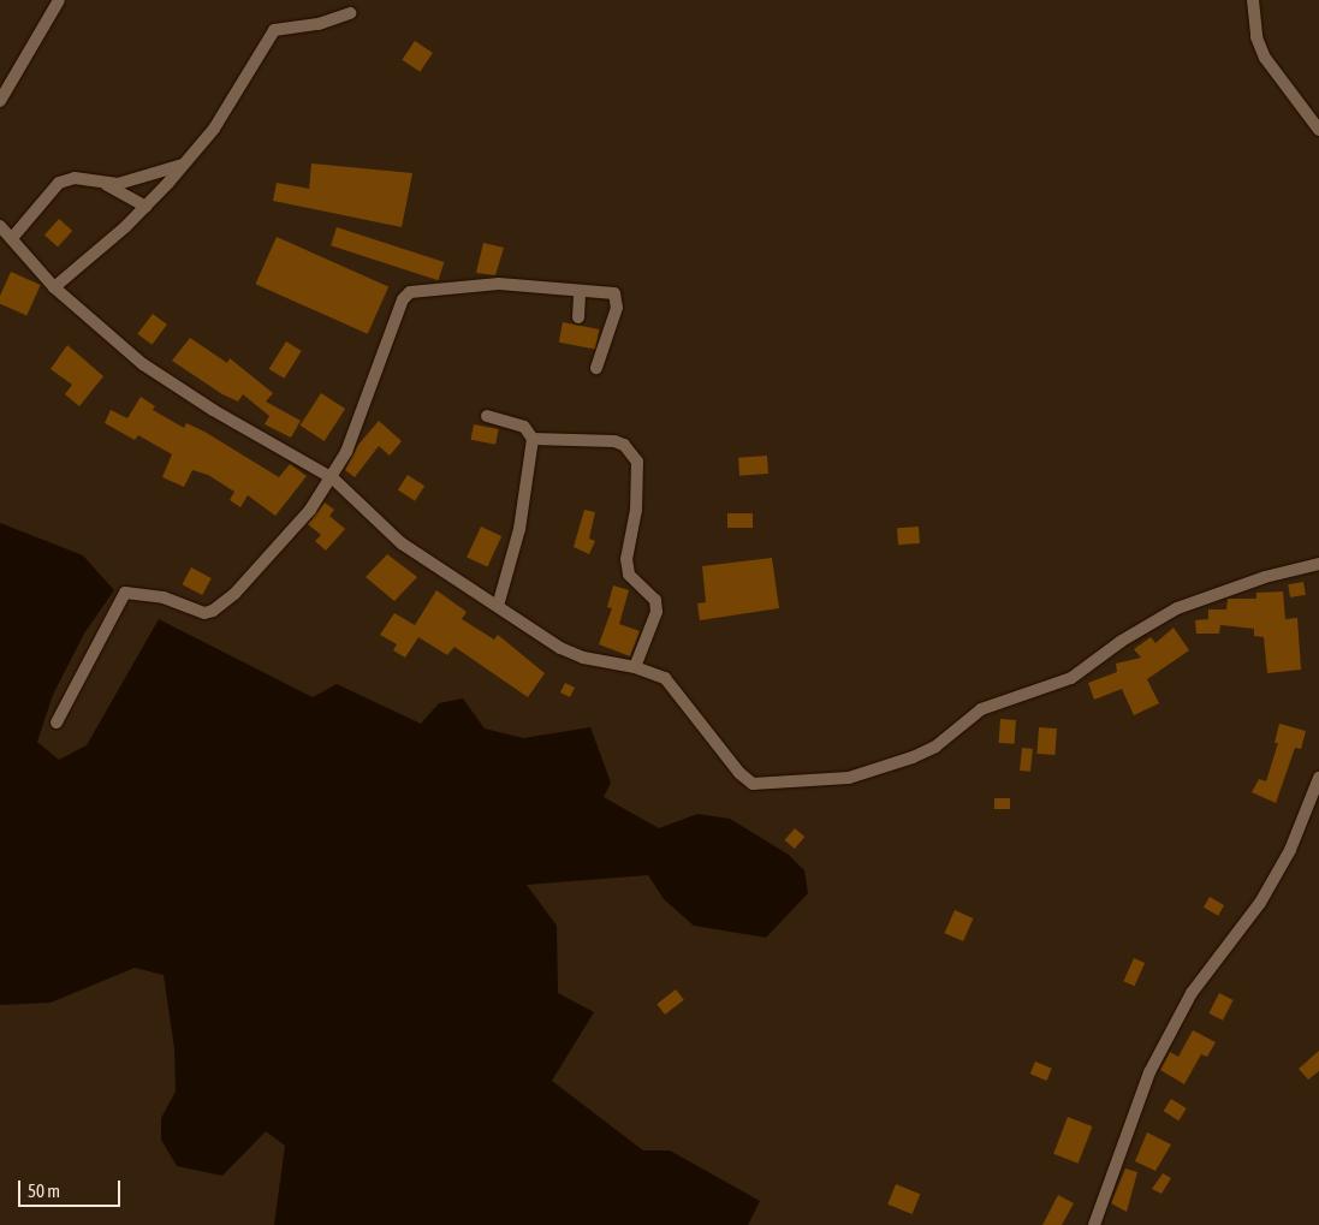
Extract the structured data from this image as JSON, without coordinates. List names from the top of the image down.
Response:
{
  "scale_bar": "50 m"
}
